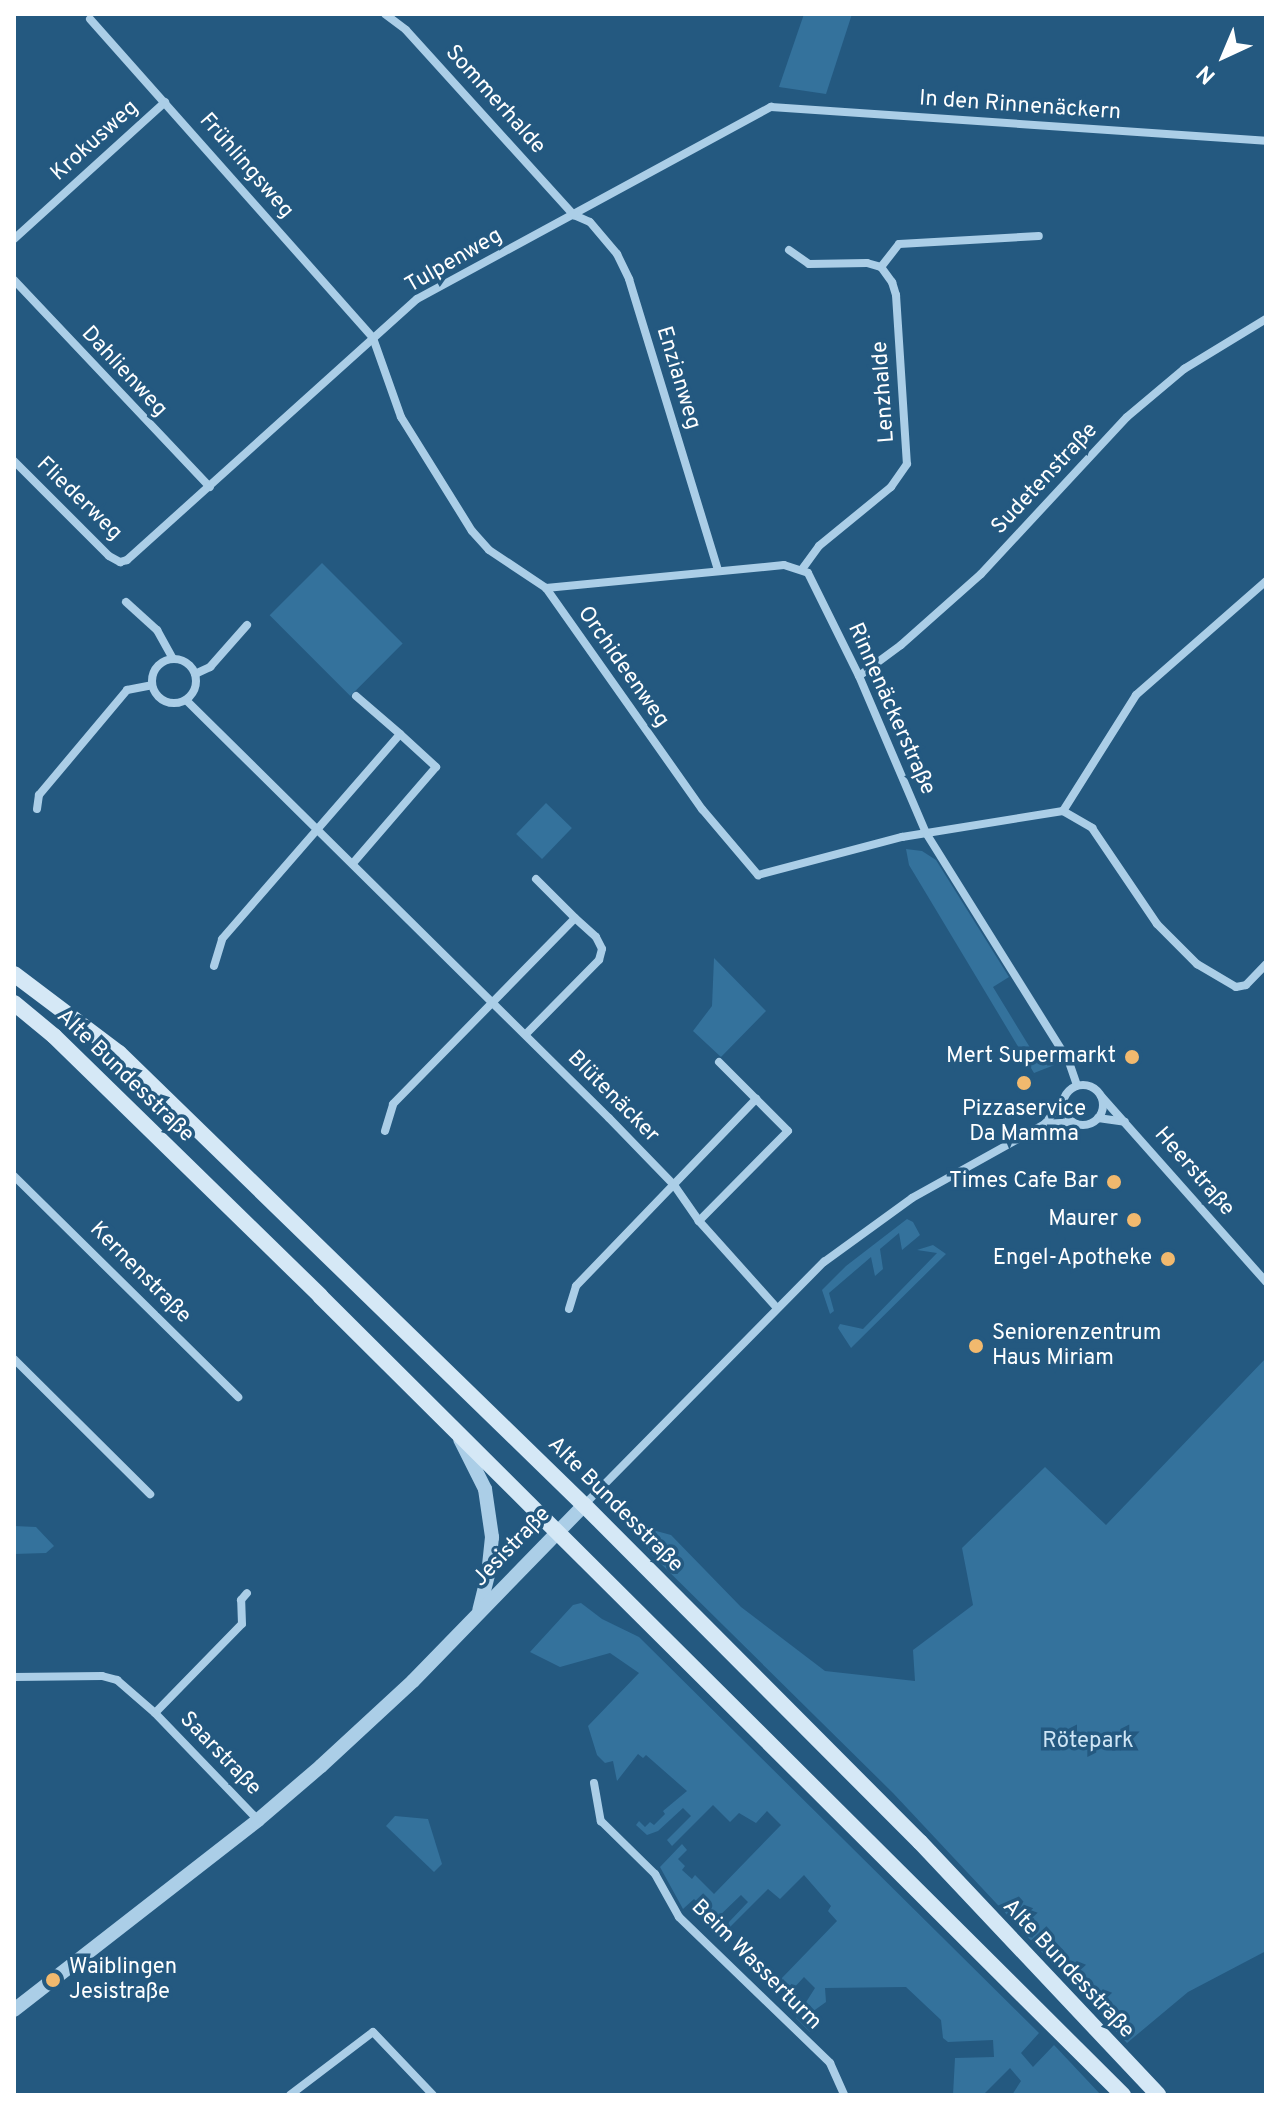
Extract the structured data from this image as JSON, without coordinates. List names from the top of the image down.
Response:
{
  "streets": {
    "main road": ["Alte Bundesstraße"],
    "street": [
      "Sommerhalde",
      "In den Rinnenäckern",
      "Krokusweg",
      "Frühlingsweg",
      "Tulpenweg",
      "Dahlienweg",
      "Enzianweg",
      "Lenzhalde",
      "Sudetenstraße",
      "Fliederweg",
      "Orchideenweg",
      "Rinnenäckerstraße",
      "Blütenäcker",
      "Heerstraße",
      "Kernenstraße",
      "Jesistraße",
      "Saarstraße",
      "Beim Wasserturm"
    ]
  },
  "crossings": [
    ["Sommerhalde", "Tulpenweg"],
    ["Sommerhalde", "Enzianweg"],
    ["In den Rinnenäckern", "Tulpenweg"],
    ["Krokusweg", "Frühlingsweg"],
    ["Frühlingsweg", "Tulpenweg"],
    ["Frühlingsweg", "Orchideenweg"],
    ["Tulpenweg", "Dahlienweg"],
    ["Tulpenweg", "Enzianweg"],
    ["Tulpenweg", "Fliederweg"],
    ["Tulpenweg", "Orchideenweg"],
    ["Lenzhalde", "Rinnenäckerstraße"],
    ["Sudetenstraße", "Rinnenäckerstraße"],
    ["Orchideenweg", "Rinnenäckerstraße"],
    ["Rinnenäckerstraße", "Heerstraße"],
    ["Rinnenäckerstraße", "Jesistraße"],
    ["Alte Bundesstraße", "Jesistraße"],
    ["Blütenäcker", "Jesistraße"],
    ["Heerstraße", "Jesistraße"],
    ["Jesistraße", "Saarstraße"]
  ],
  "parks": ["Rötepark"],
  "places": [
    "Mert Supermarkt",
    "Pizzaservice Da Mamma",
    "Times Cafe Bar",
    "Maurer",
    "Engel-Apotheke",
    "Seniorenzentrum Haus Miriam",
    "Waiblingen Jesistraße"
  ],
  "north": "bottom left"
}
